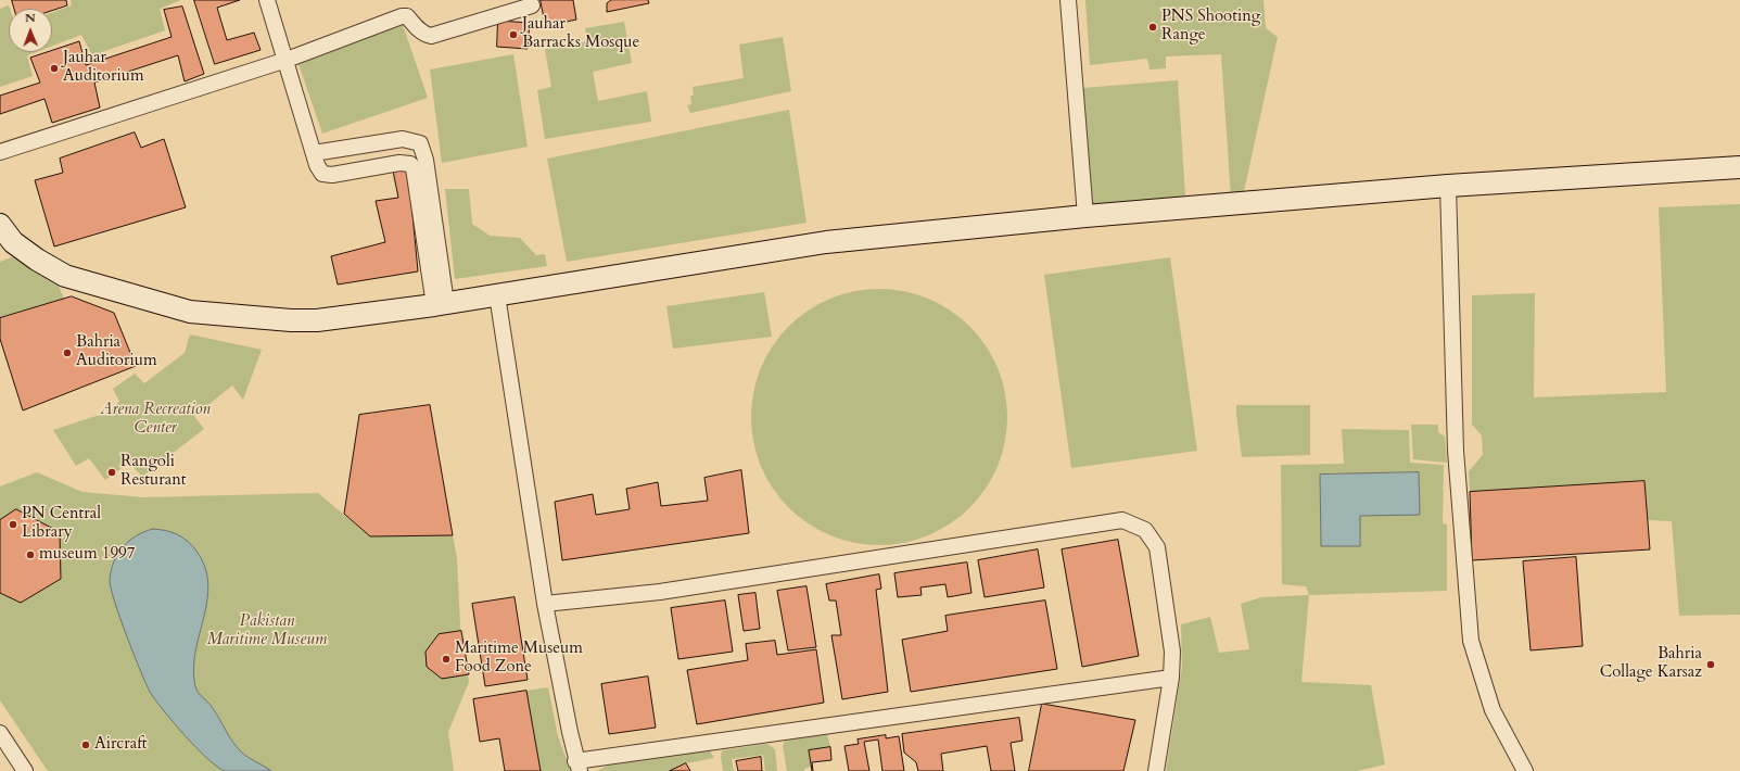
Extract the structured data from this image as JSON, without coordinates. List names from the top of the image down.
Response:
{
  "parks": ["Arena Recreation Center", "Pakistan Maritime Museum"],
  "places": [
    "PNS Shooting Range",
    "Jauhar Barracks Mosque",
    "Jauhar Auditorium",
    "Bahria Auditorium",
    "Rangoli Resturant",
    "PN Central Library",
    "museum 1997",
    "Maritime Museum Food Zone",
    "Bahria Collage Karsaz",
    "Aircraft"
  ],
  "north": "top"
}
